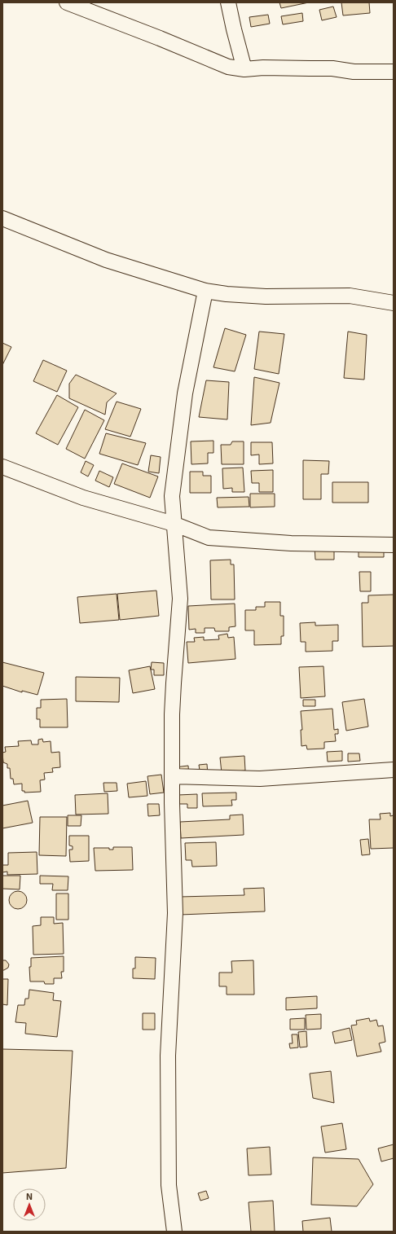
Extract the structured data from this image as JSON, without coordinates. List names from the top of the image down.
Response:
{
  "north": "top"
}
